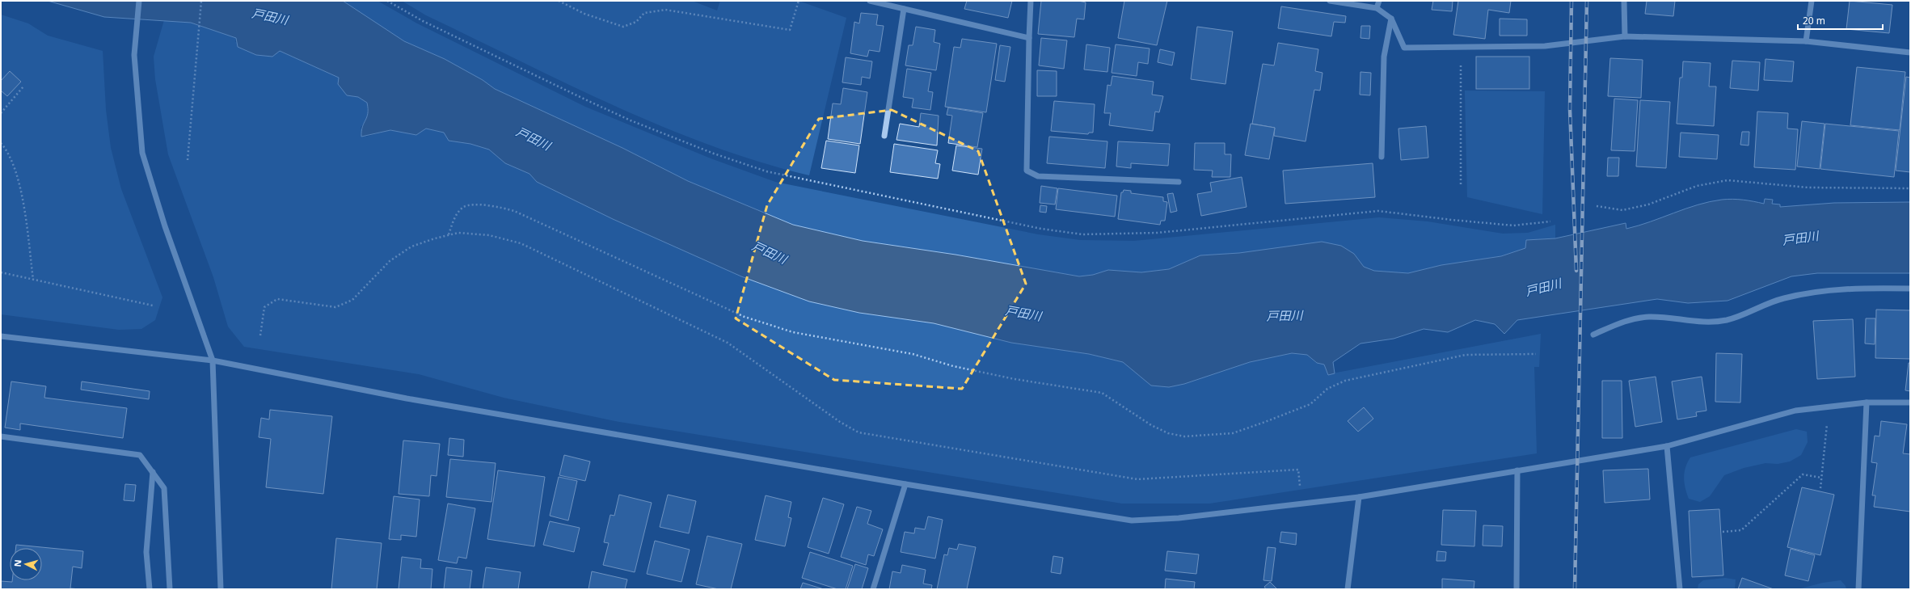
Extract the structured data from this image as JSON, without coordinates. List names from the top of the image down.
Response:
{
  "water": ["戸田川"],
  "scale_bar": "20 m",
  "north": "left"
}
